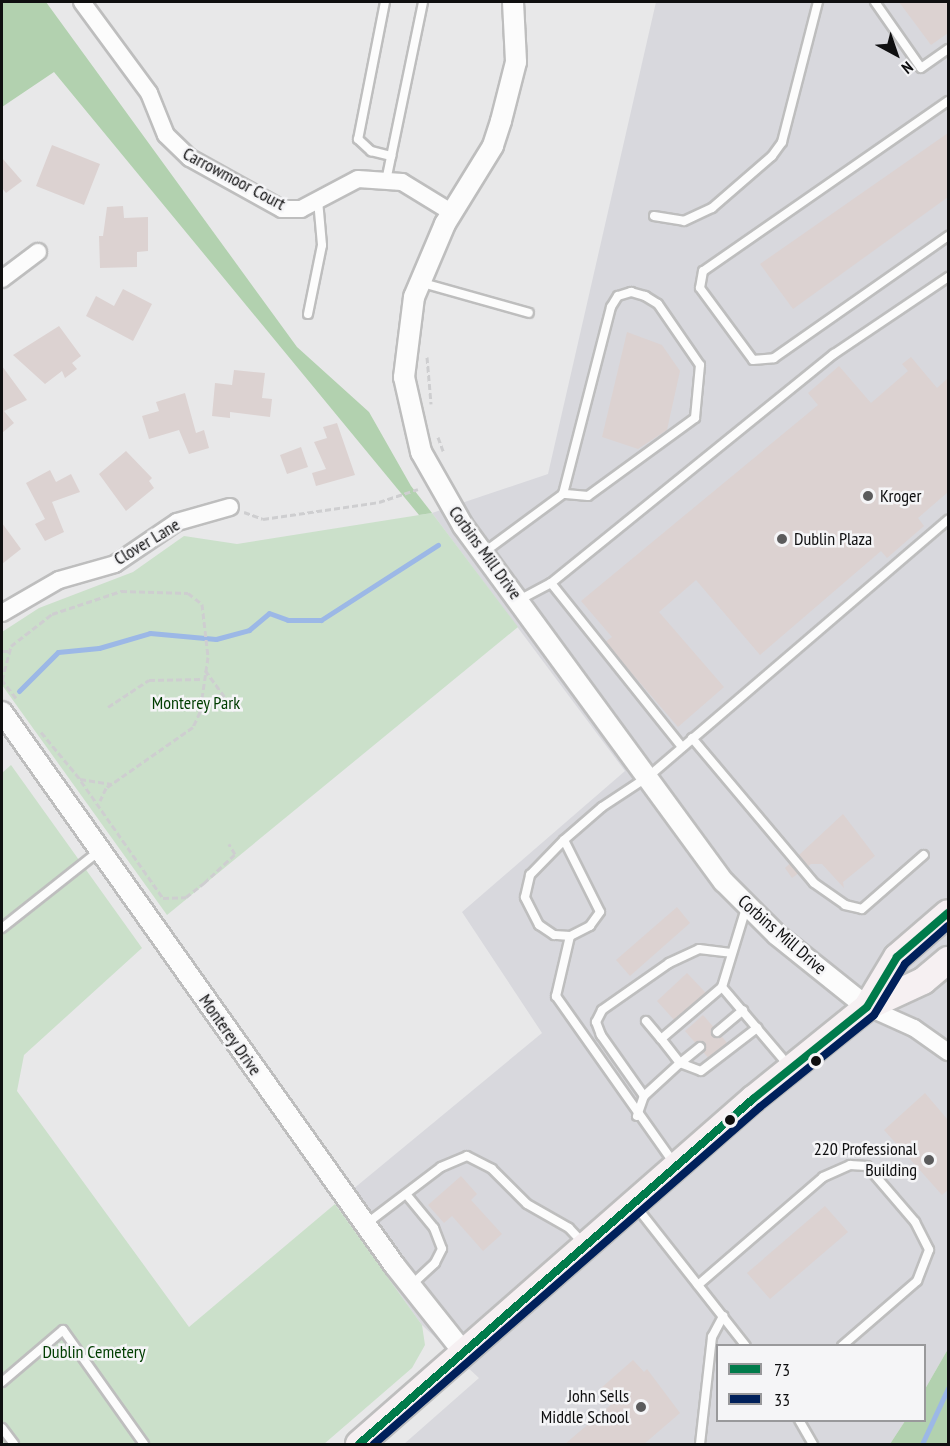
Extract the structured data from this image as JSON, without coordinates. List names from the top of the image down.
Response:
{
  "streets": {
    "street": [
      "Carrowmoor Court",
      "Clover Lane",
      "Corbins Mill Drive",
      "Monterey Drive"
    ]
  },
  "crossings": [
    ["Carrowmoor Court", "Corbins Mill Drive"]
  ],
  "parks": ["Monterey Park", "Dublin Cemetery"],
  "places": [
    "Kroger",
    "Dublin Plaza",
    "220 Professional Building",
    "John Sells Middle School"
  ],
  "lines": ["transit line 73", "transit line 33"],
  "legend": ["73", "33"],
  "north": "bottom right"
}
